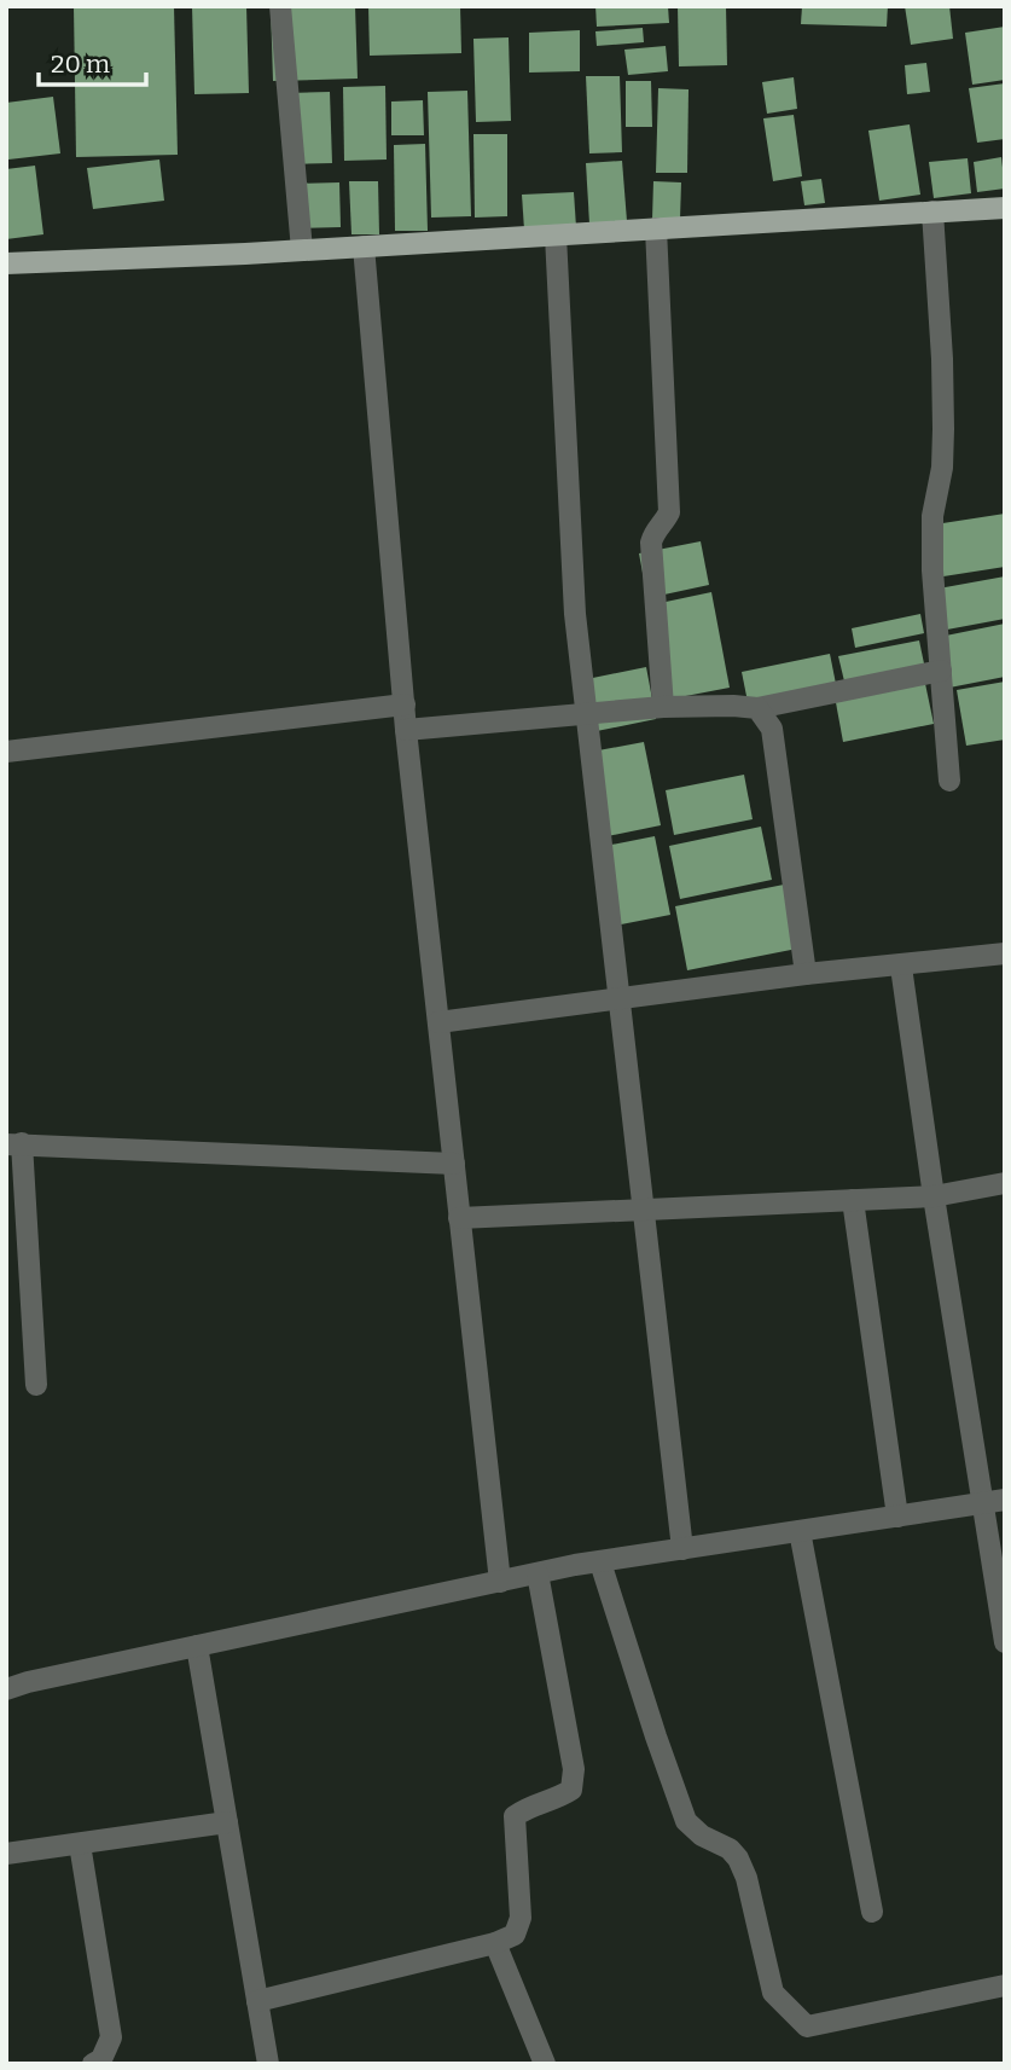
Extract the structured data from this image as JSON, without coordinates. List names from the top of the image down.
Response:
{
  "scale_bar": "20 m"
}
